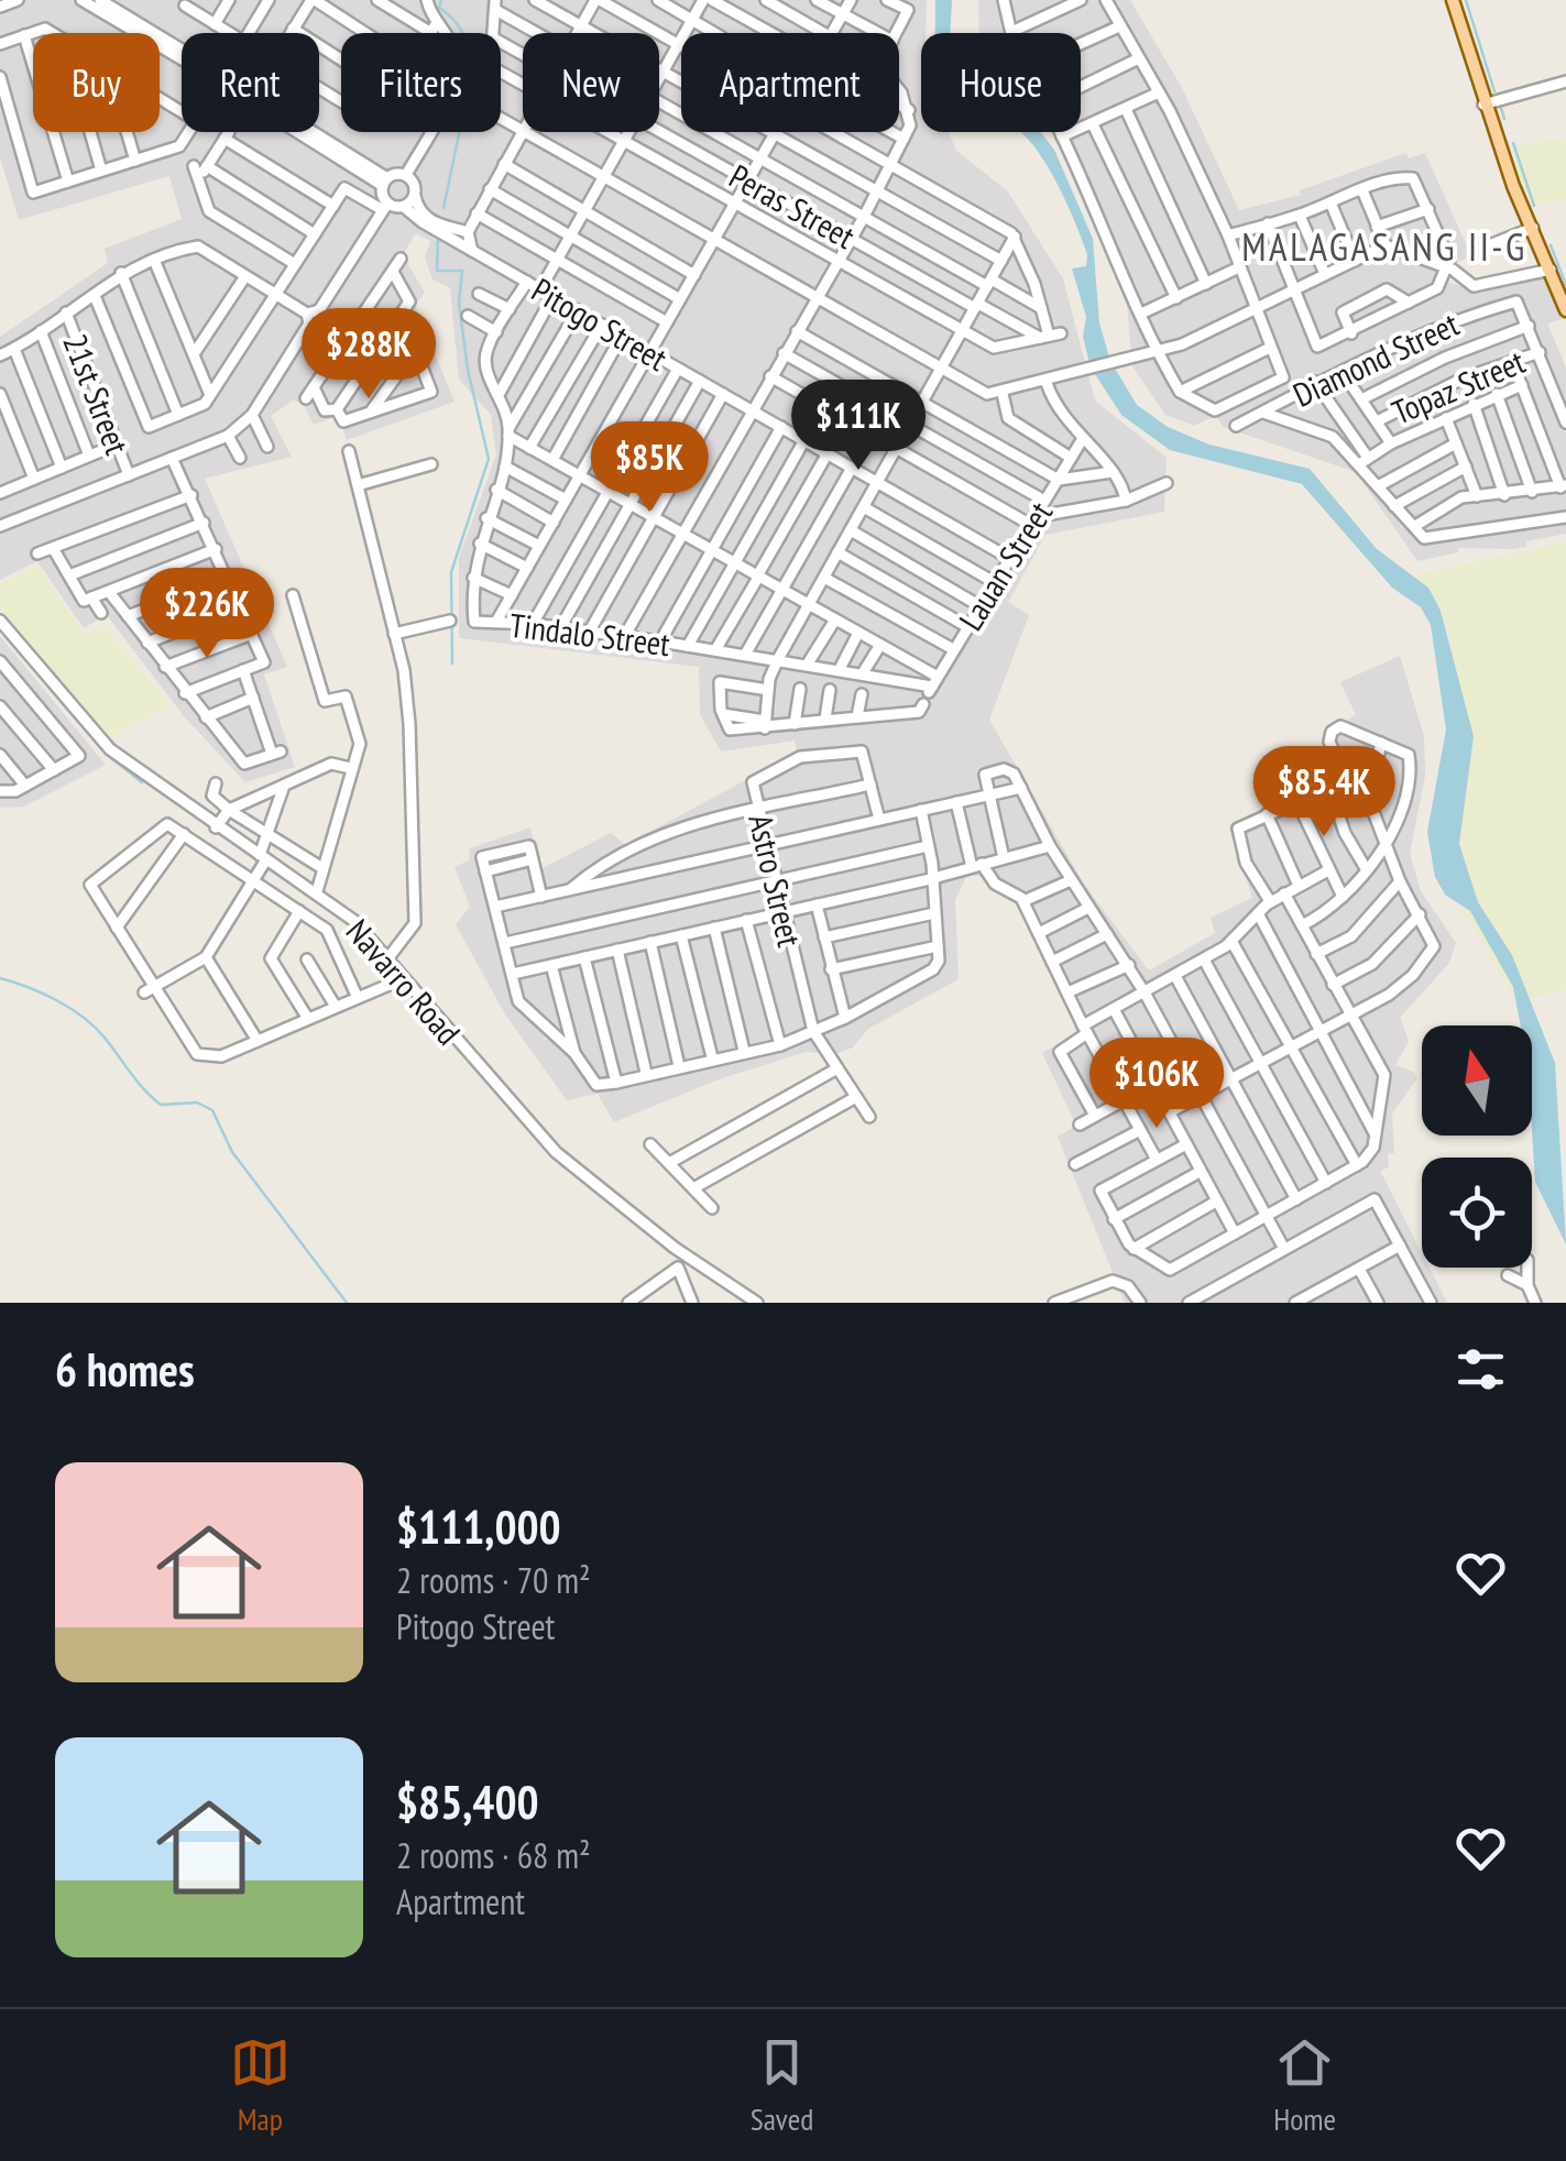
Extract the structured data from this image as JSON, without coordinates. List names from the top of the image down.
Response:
{
  "streets": {
    "street": [
      "Peras Street",
      "Pitogo Street",
      "Diamond Street",
      "Topaz Street",
      "21st Street",
      "Lauan Street",
      "Tindalo Street",
      "Astro Street",
      "Navarro Road"
    ]
  },
  "crossings": [
    ["Pitogo Street", "Lauan Street"],
    ["Pitogo Street", "Tindalo Street"],
    ["Lauan Street", "Tindalo Street"]
  ],
  "districts": ["MALAGASANG II-G"],
  "north": "top",
  "page": {
    "chip": [
      "Buy",
      "Rent",
      "Filters",
      "New",
      "Apartment",
      "House"
    ],
    "price": [
      "$288K",
      "$111K",
      "$85K",
      "$226K",
      "$85.4K",
      "$106K"
    ],
    "heading": "6 homes",
    "list": [
      {
        "name": "$111,000",
        "note": "2 rooms · 70 m² · Pitogo Street"
      },
      {
        "name": "$85,400",
        "note": "2 rooms · 68 m² · Apartment"
      }
    ],
    "tabs": ["Map", "Saved", "Home"]
  }
}
